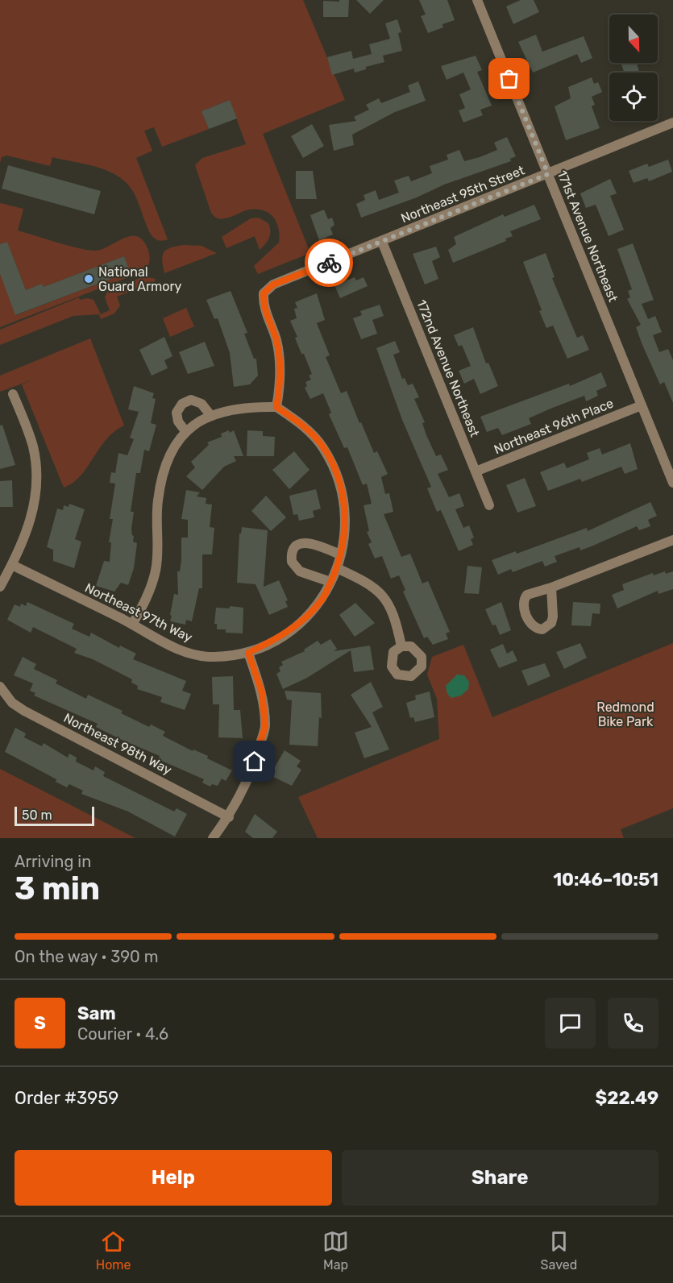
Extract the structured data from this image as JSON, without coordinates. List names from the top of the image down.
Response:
{
  "streets": {
    "street": [
      "Northeast 95th Street",
      "171st Avenue Northeast",
      "172nd Avenue Northeast",
      "Northeast 96th Place",
      "Northeast 97th Way",
      "Northeast 98th Way"
    ]
  },
  "crossings": [
    ["Northeast 95th Street", "171st Avenue Northeast"],
    ["Northeast 95th Street", "172nd Avenue Northeast"],
    ["Northeast 95th Street", "Northeast 97th Way"],
    ["171st Avenue Northeast", "Northeast 96th Place"],
    ["172nd Avenue Northeast", "Northeast 96th Place"]
  ],
  "parks": ["Redmond Bike Park"],
  "places": ["National Guard Armory"],
  "scale_bar": "50 m",
  "north": "bottom",
  "page": {
    "scale": "50 m",
    "heading": ["3 min", "Arriving in", "10:46–10:51"],
    "panel": [
      "Sam",
      "Courier · 4.6",
      "Order #3959",
      "$22.49"
    ],
    "bar": "On the way · 390 m",
    "round": "S",
    "buttons": ["Help", "Share"],
    "tabs": ["Home", "Map", "Saved"]
  }
}
